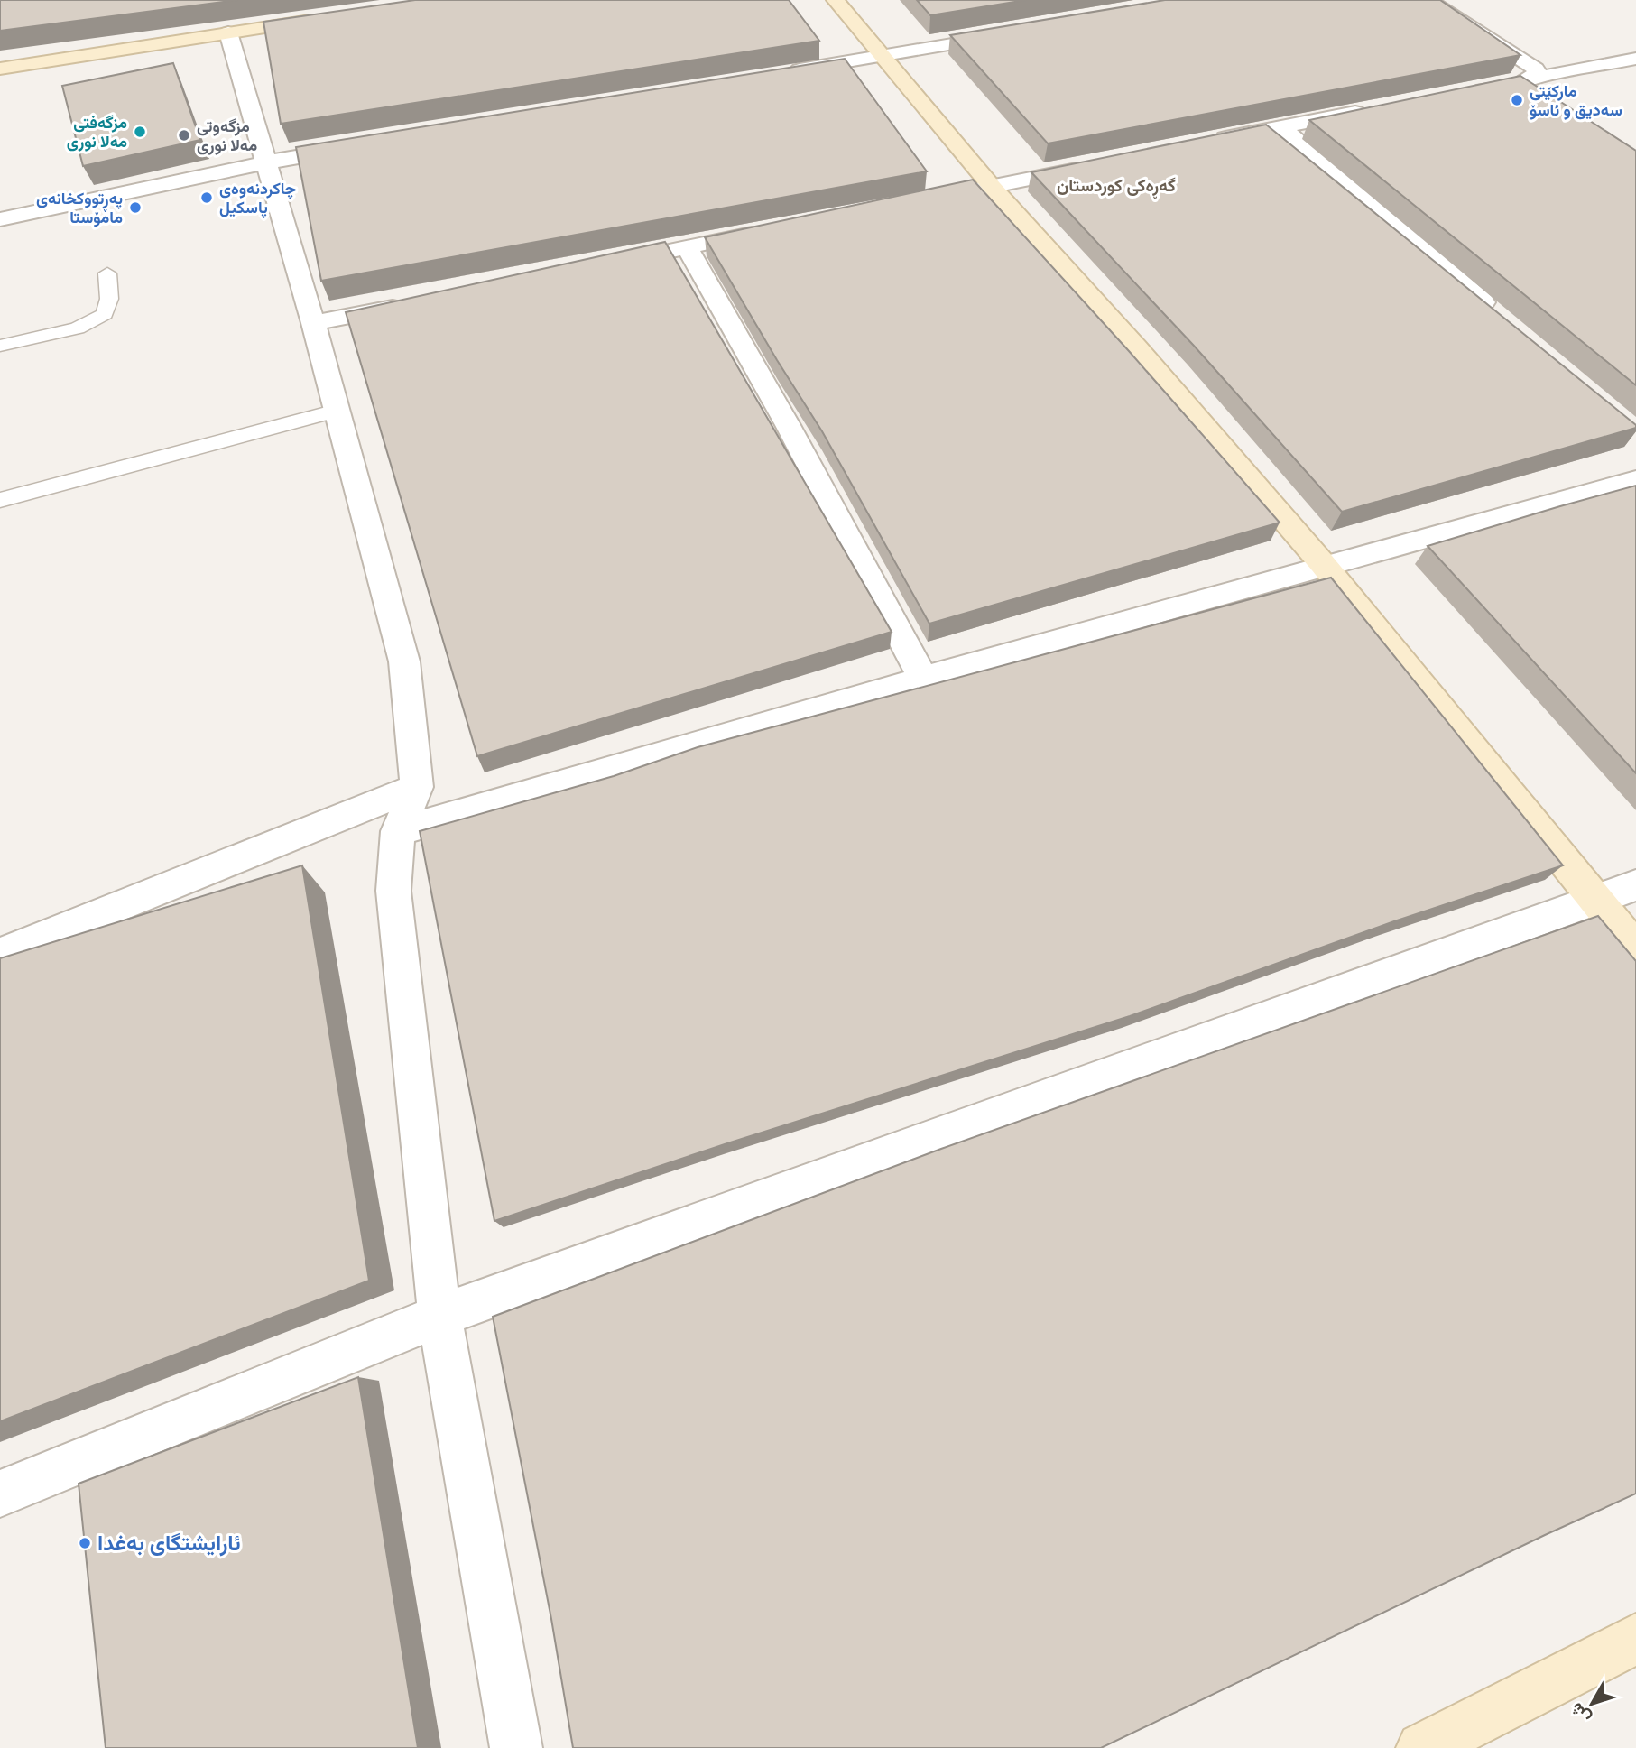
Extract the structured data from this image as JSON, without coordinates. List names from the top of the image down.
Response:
{
  "districts": ["گەڕەکی کوردستان"],
  "places": [
    "مارکێتی سەدیق و ئاسۆ",
    "مزگەفتی مەلا نوری",
    "مزگەوتی مەلا نوری",
    "چاکردنەوەی پاسکیل",
    "پەڕتووکخانەی مامۆستا",
    "ئارایشتگای بەغدا"
  ],
  "north": "bottom left"
}
